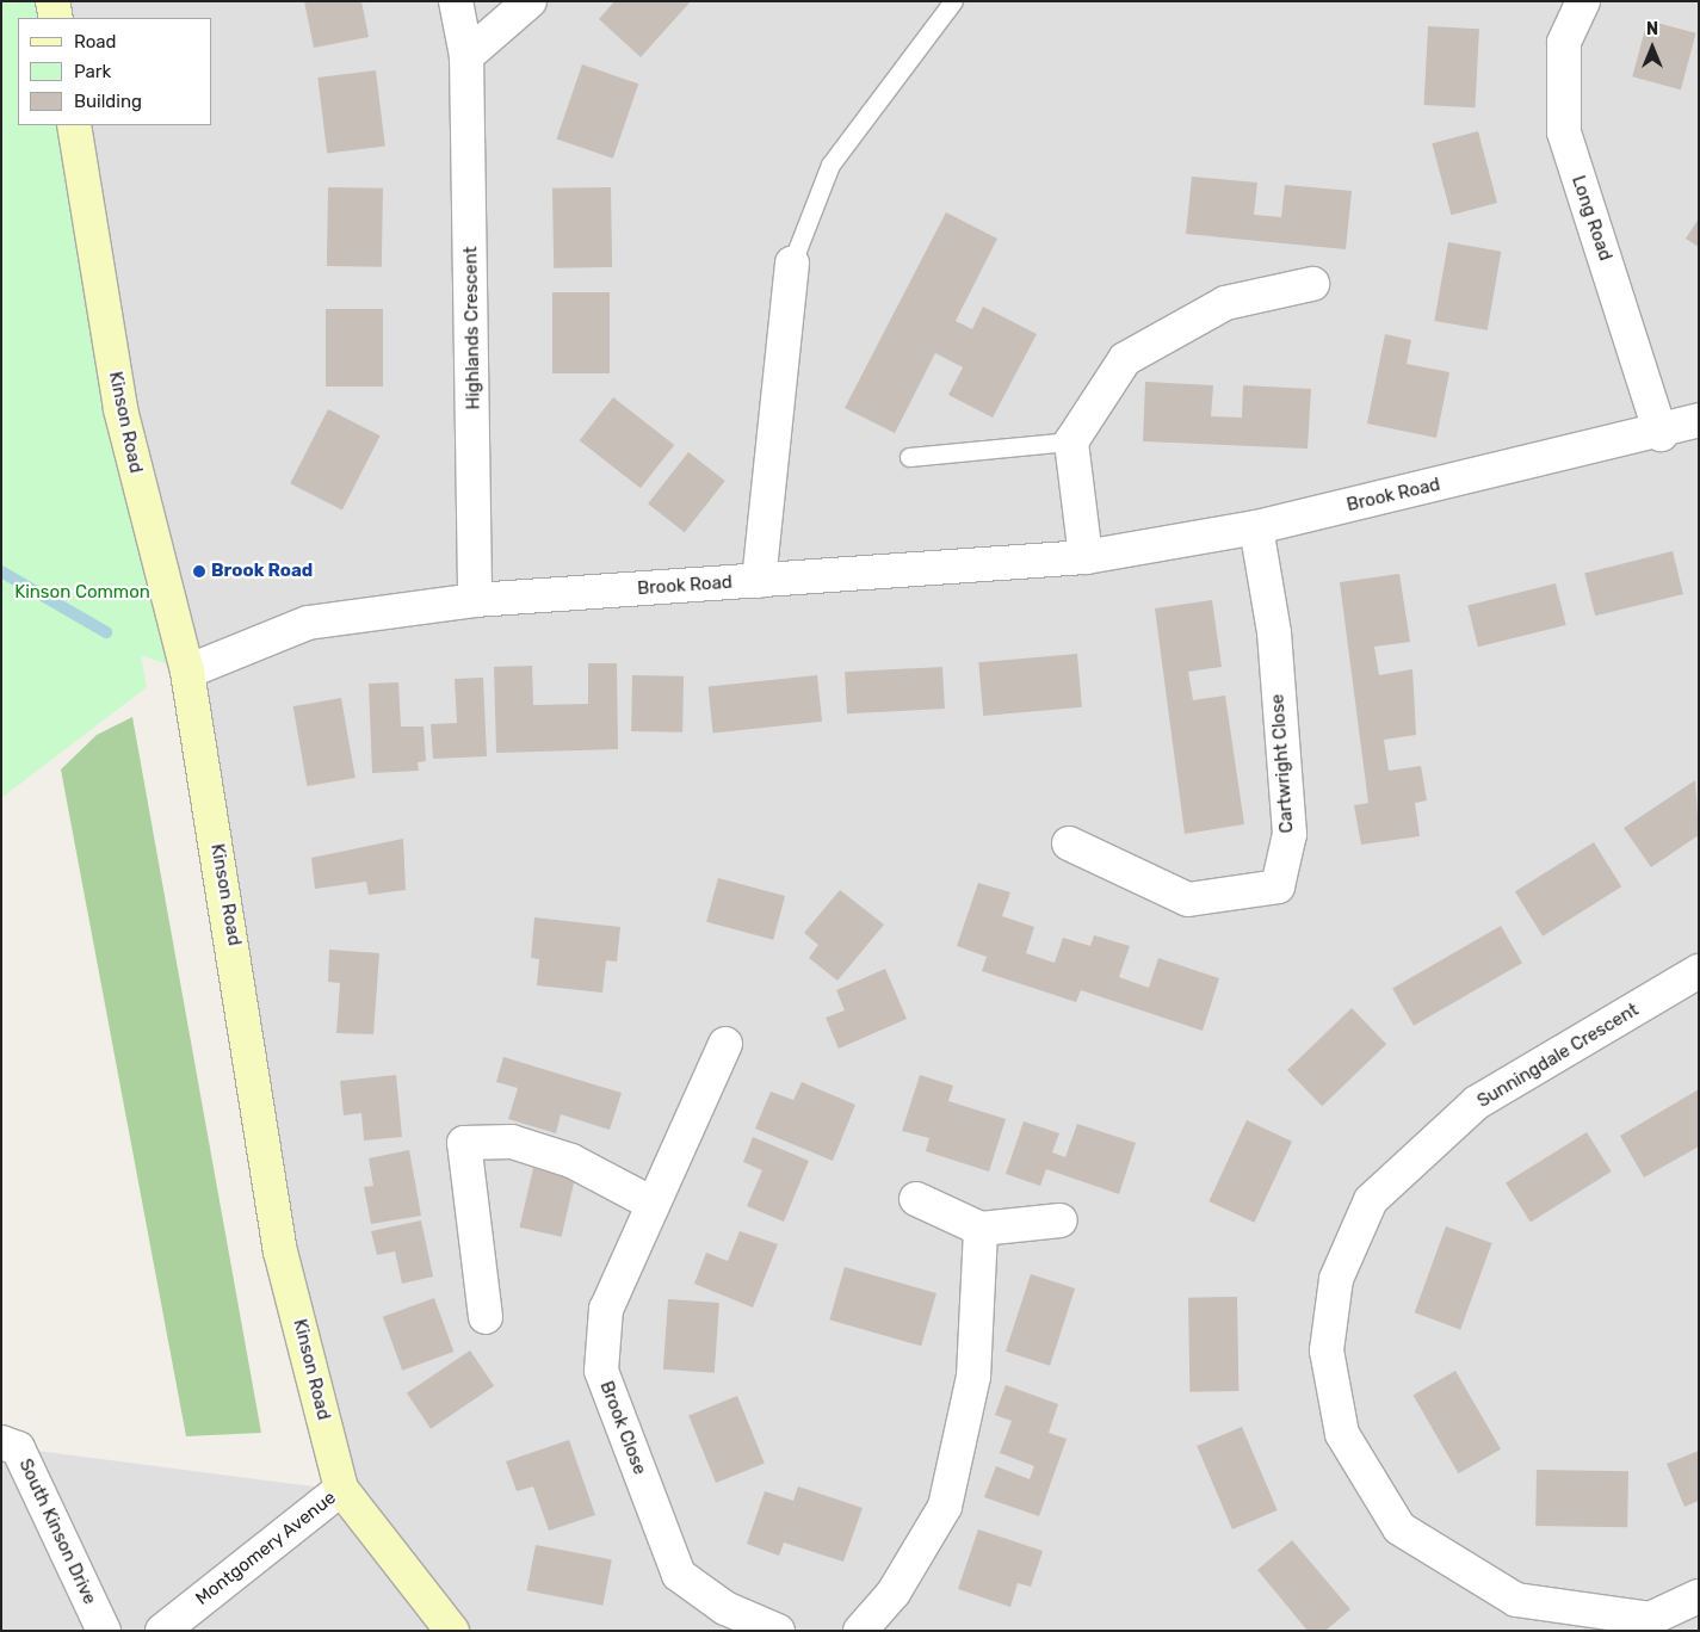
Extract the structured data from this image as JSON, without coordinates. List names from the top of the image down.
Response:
{
  "streets": {
    "street": [
      "Long Road",
      "Highlands Crescent",
      "Kinson Road",
      "Brook Road",
      "Cartwright Close",
      "Sunningdale Crescent",
      "Brook Close",
      "South Kinson Drive",
      "Montgomery Avenue"
    ]
  },
  "crossings": [
    ["Long Road", "Brook Road"],
    ["Highlands Crescent", "Brook Road"],
    ["Kinson Road", "Brook Road"],
    ["Kinson Road", "Montgomery Avenue"],
    ["Brook Road", "Cartwright Close"]
  ],
  "parks": ["Kinson Common"],
  "places": ["Brook Road"],
  "legend": ["Road", "Park", "Building"],
  "north": "top"
}
